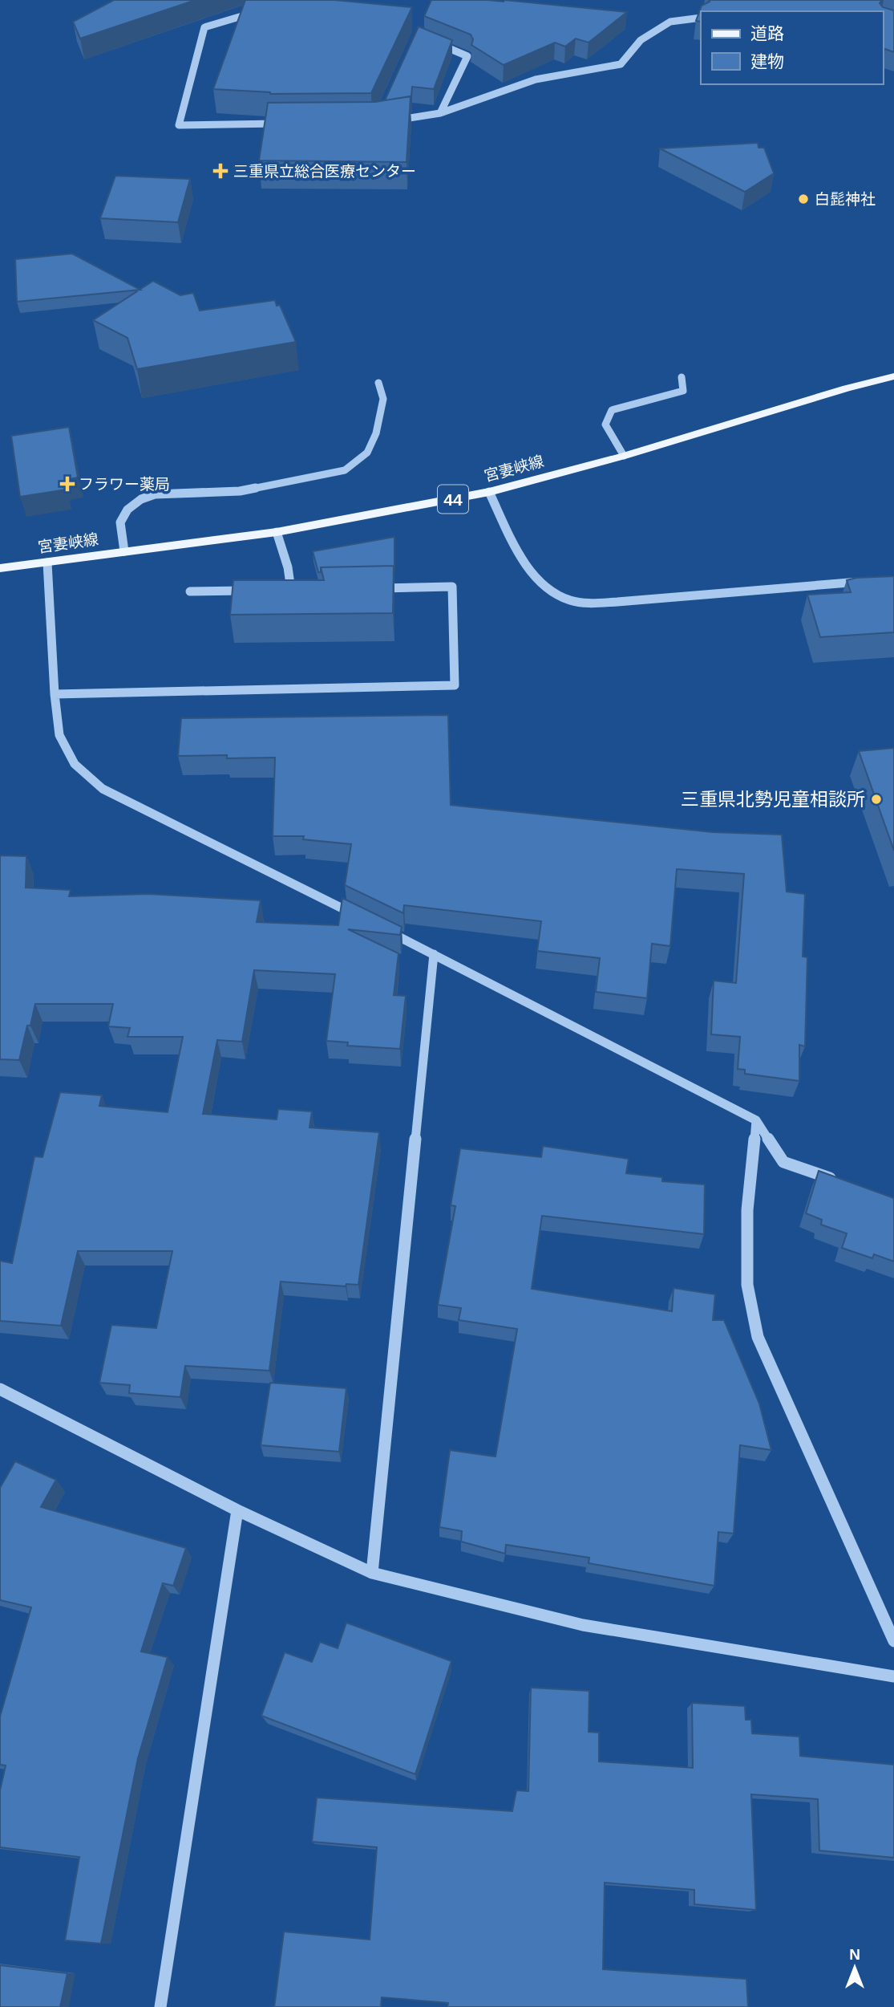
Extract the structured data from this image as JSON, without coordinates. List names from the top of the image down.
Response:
{
  "streets": {
    "main road": ["宮妻峡線", "44"]
  },
  "places": {
    "health": ["三重県立総合医療センター", "フラワー薬局"],
    "other": ["白髭神社", "三重県北勢児童相談所"]
  },
  "legend": ["道路", "建物"],
  "north": "top"
}
